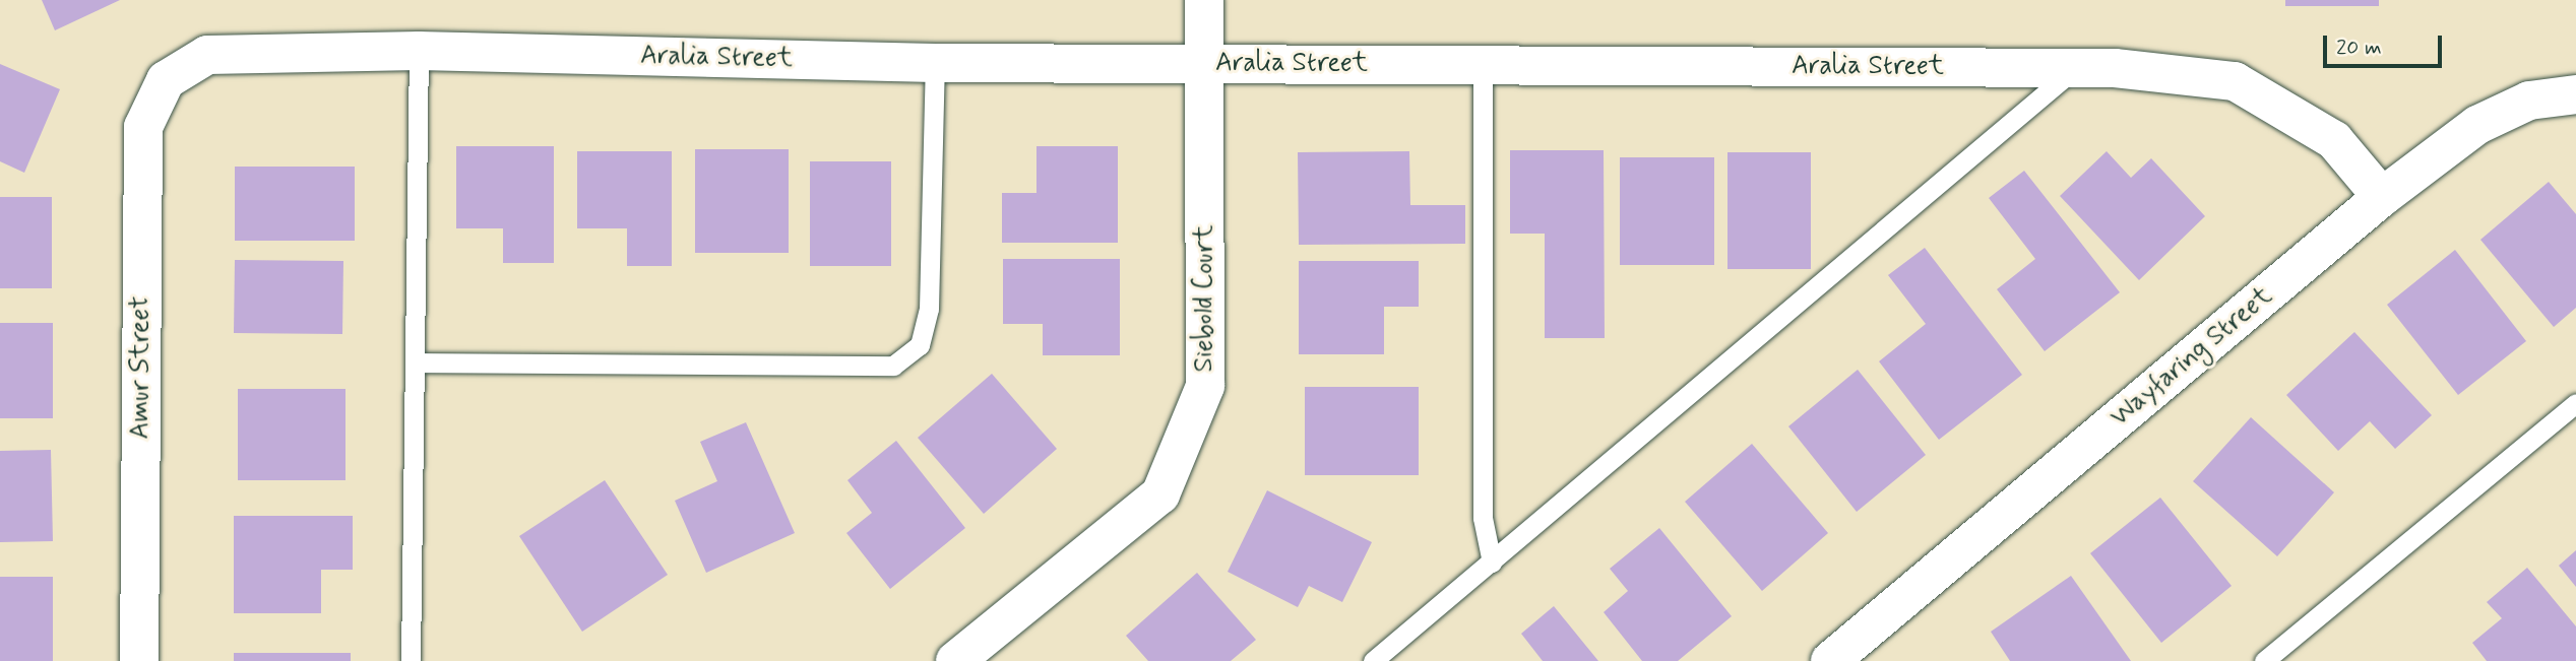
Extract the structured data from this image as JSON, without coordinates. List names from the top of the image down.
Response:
{
  "streets": {
    "street": [
      "Aralia Street",
      "Siebold Court",
      "Wayfaring Street",
      "Amur Street"
    ]
  },
  "crossings": [
    ["Aralia Street", "Siebold Court"],
    ["Aralia Street", "Wayfaring Street"],
    ["Aralia Street", "Amur Street"]
  ],
  "scale_bar": "20 m"
}
